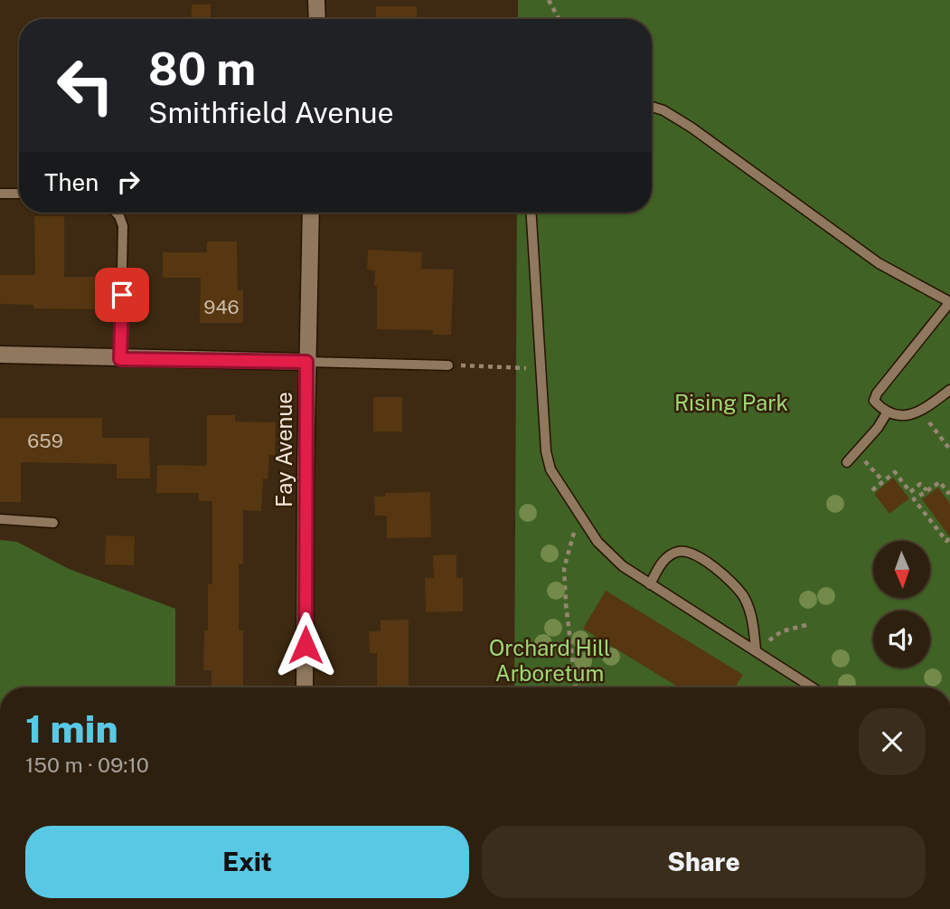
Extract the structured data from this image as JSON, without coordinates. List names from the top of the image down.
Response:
{
  "streets": {
    "street": ["Fay Avenue"]
  },
  "parks": ["Rising Park", "Orchard Hill Arboretum"],
  "house_numbers": ["946", "659"],
  "north": "bottom",
  "page": {
    "turn": ["80 m", "Smithfield Avenue"],
    "then": "Then",
    "heading": ["1 min", "150 m · 09:10"],
    "buttons": ["Exit", "Share"]
  }
}
